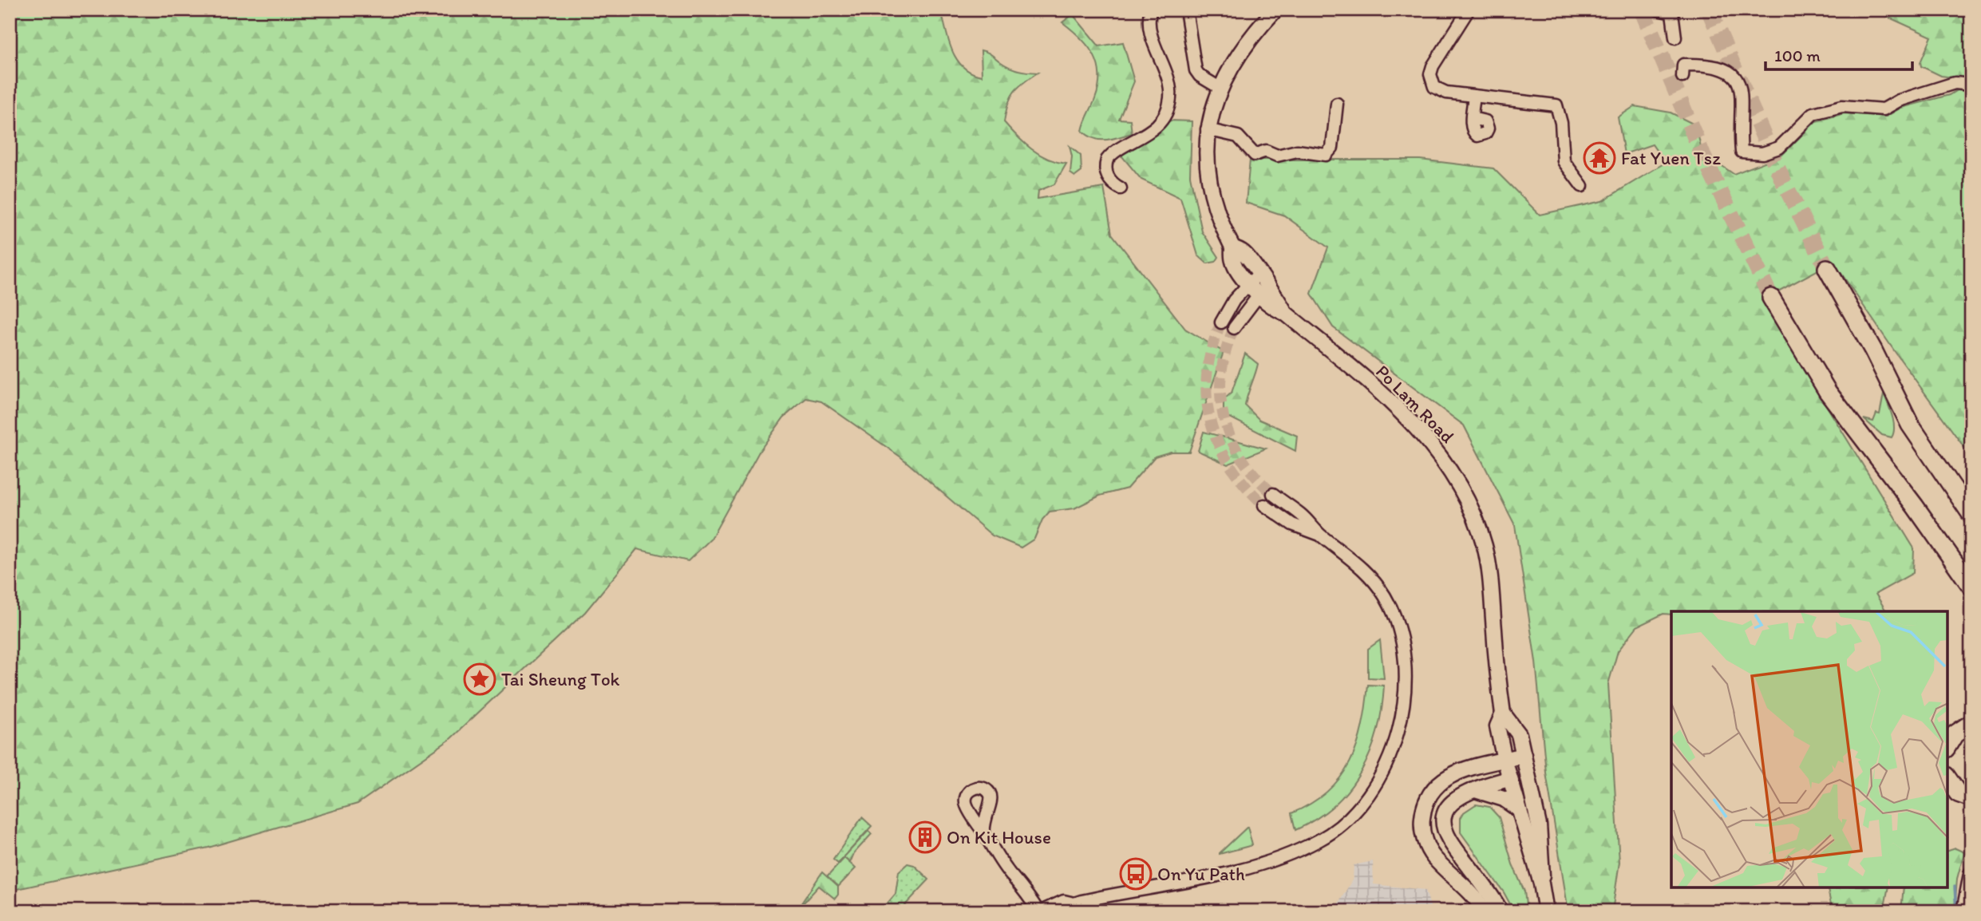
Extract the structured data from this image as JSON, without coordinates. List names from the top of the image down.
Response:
{
  "streets": {
    "main road": ["Po Lam Road"]
  },
  "places": {
    "temple": ["Fat Yuen Tsz"],
    "place": ["Tai Sheung Tok"],
    "building": ["On Kit House"],
    "bus stop": ["On Yu Path"]
  },
  "scale_bar": "100 m"
}
